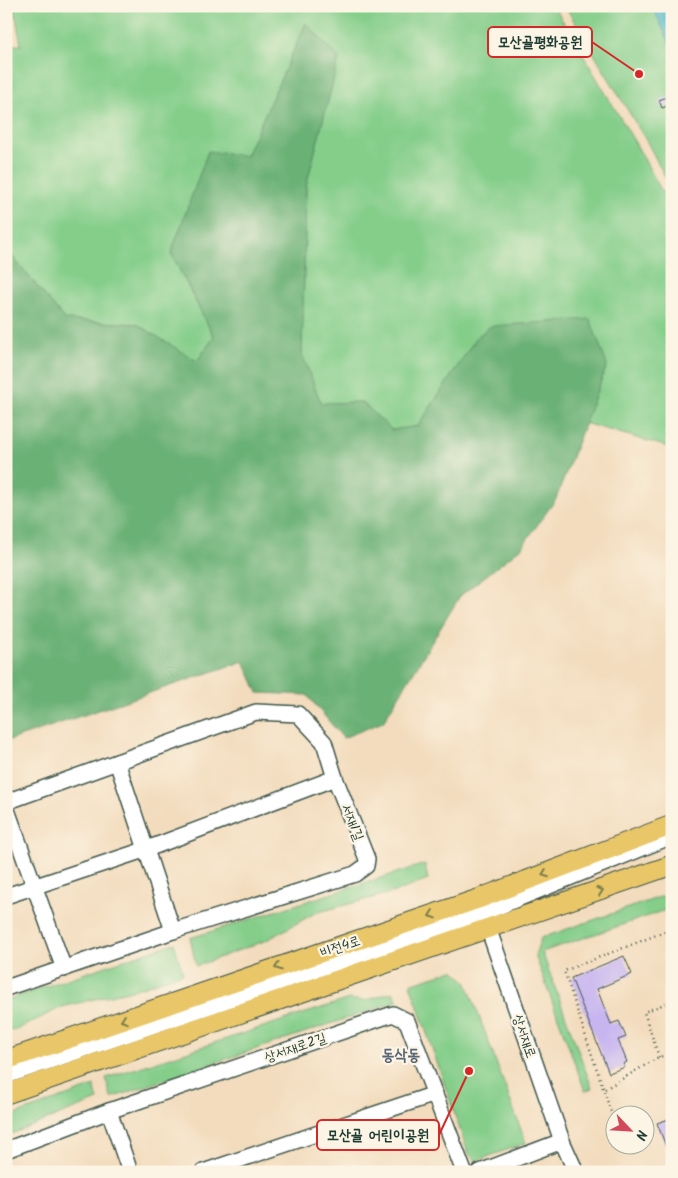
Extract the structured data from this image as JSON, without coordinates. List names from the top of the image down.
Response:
{
  "streets": {
    "main road": ["비전4로"],
    "street": ["서재1길", "상서재로", "상서재로2길"]
  },
  "crossings": [
    ["비전4로", "상서재로"]
  ],
  "districts": ["동삭동"],
  "places": ["모산골평화공원", "모산골 어린이공원"],
  "north": "bottom right"
}
